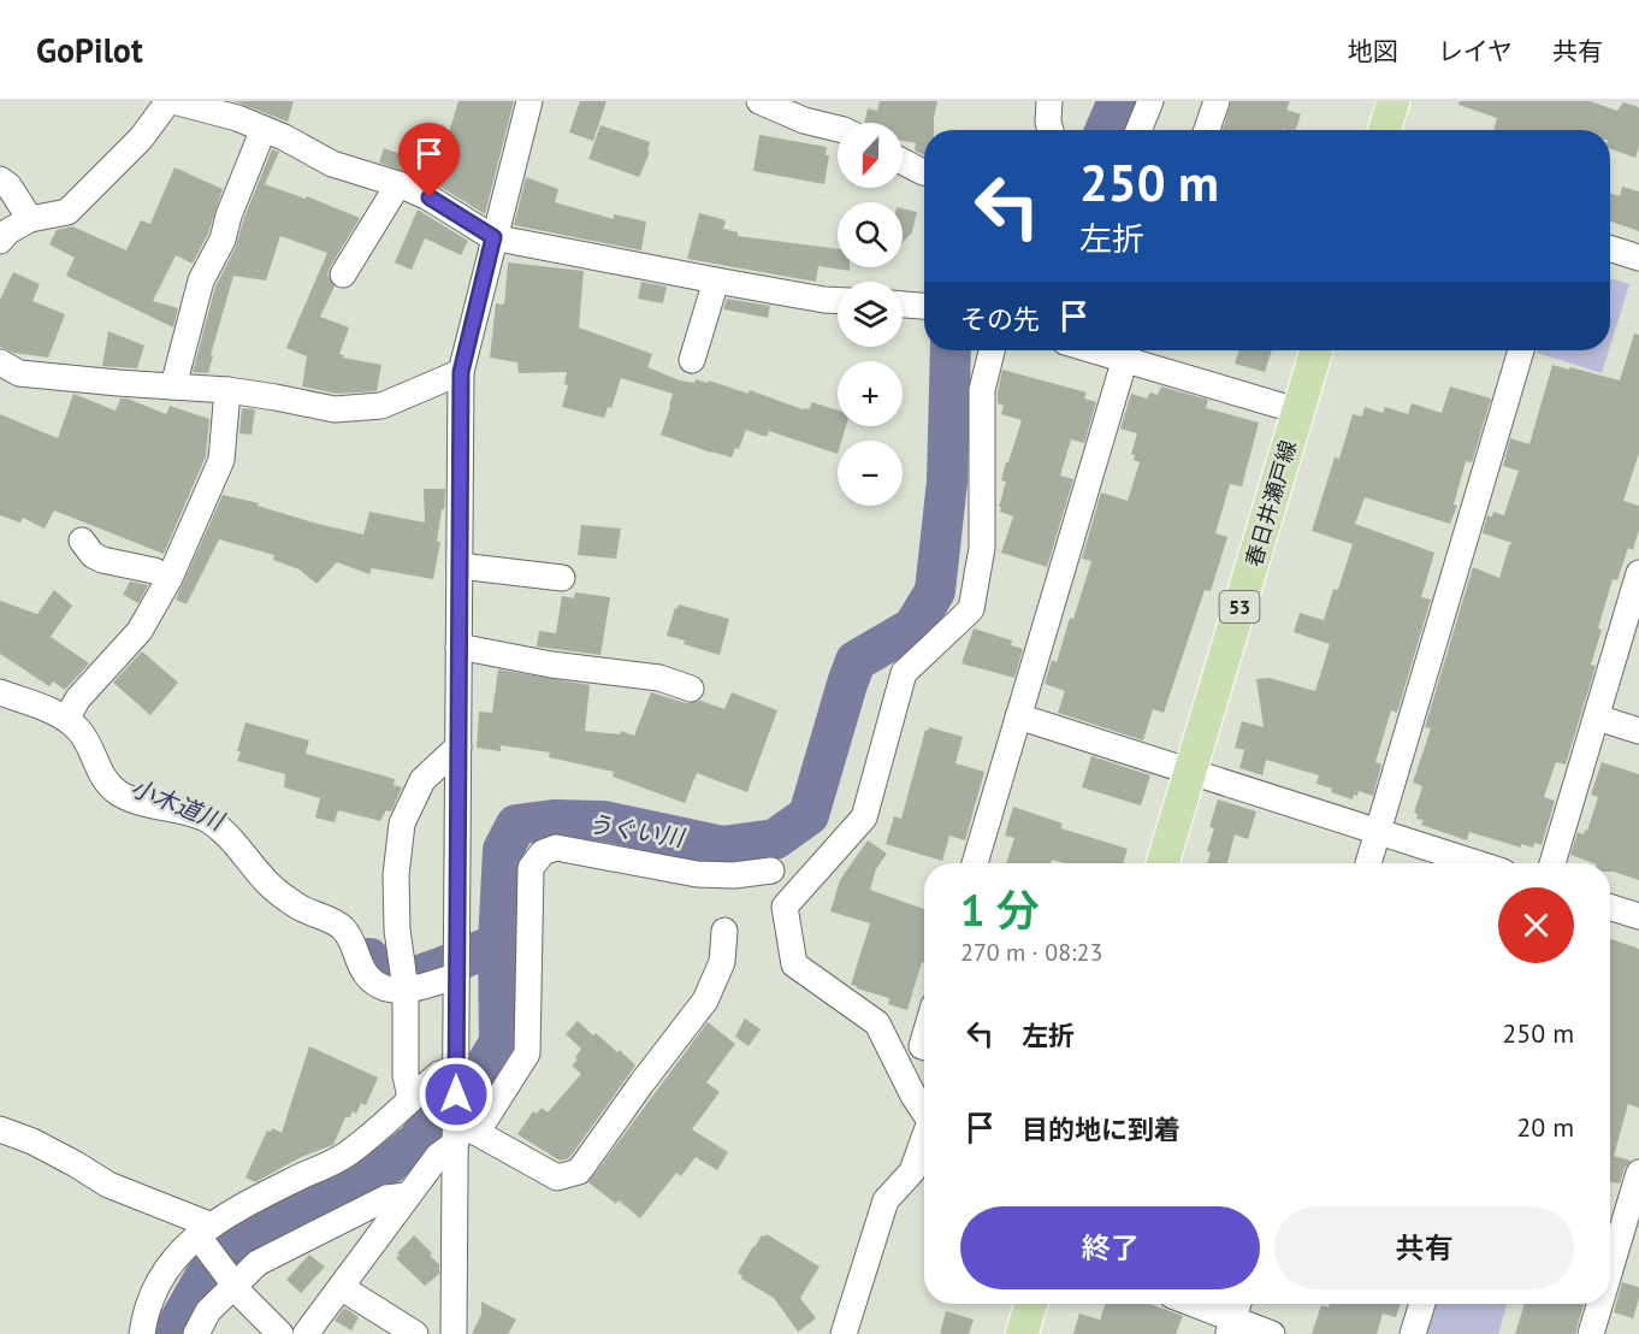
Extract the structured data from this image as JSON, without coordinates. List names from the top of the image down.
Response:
{
  "streets": {
    "main road": ["春日井瀬戸線", "53"]
  },
  "water": ["小木道川", "うぐい川"],
  "north": "bottom",
  "page": {
    "header": "GoPilot",
    "nav": ["地図", "レイヤ", "共有"],
    "map_buttons": ["+", "−"],
    "turn": ["250 m", "左折"],
    "then": "その先",
    "heading": ["1 分", "270 m · 08:23"],
    "list": [
      {
        "name": "左折",
        "value": "250 m"
      },
      {
        "name": "目的地に到着",
        "value": "20 m"
      }
    ],
    "buttons": ["終了", "共有"]
  }
}
